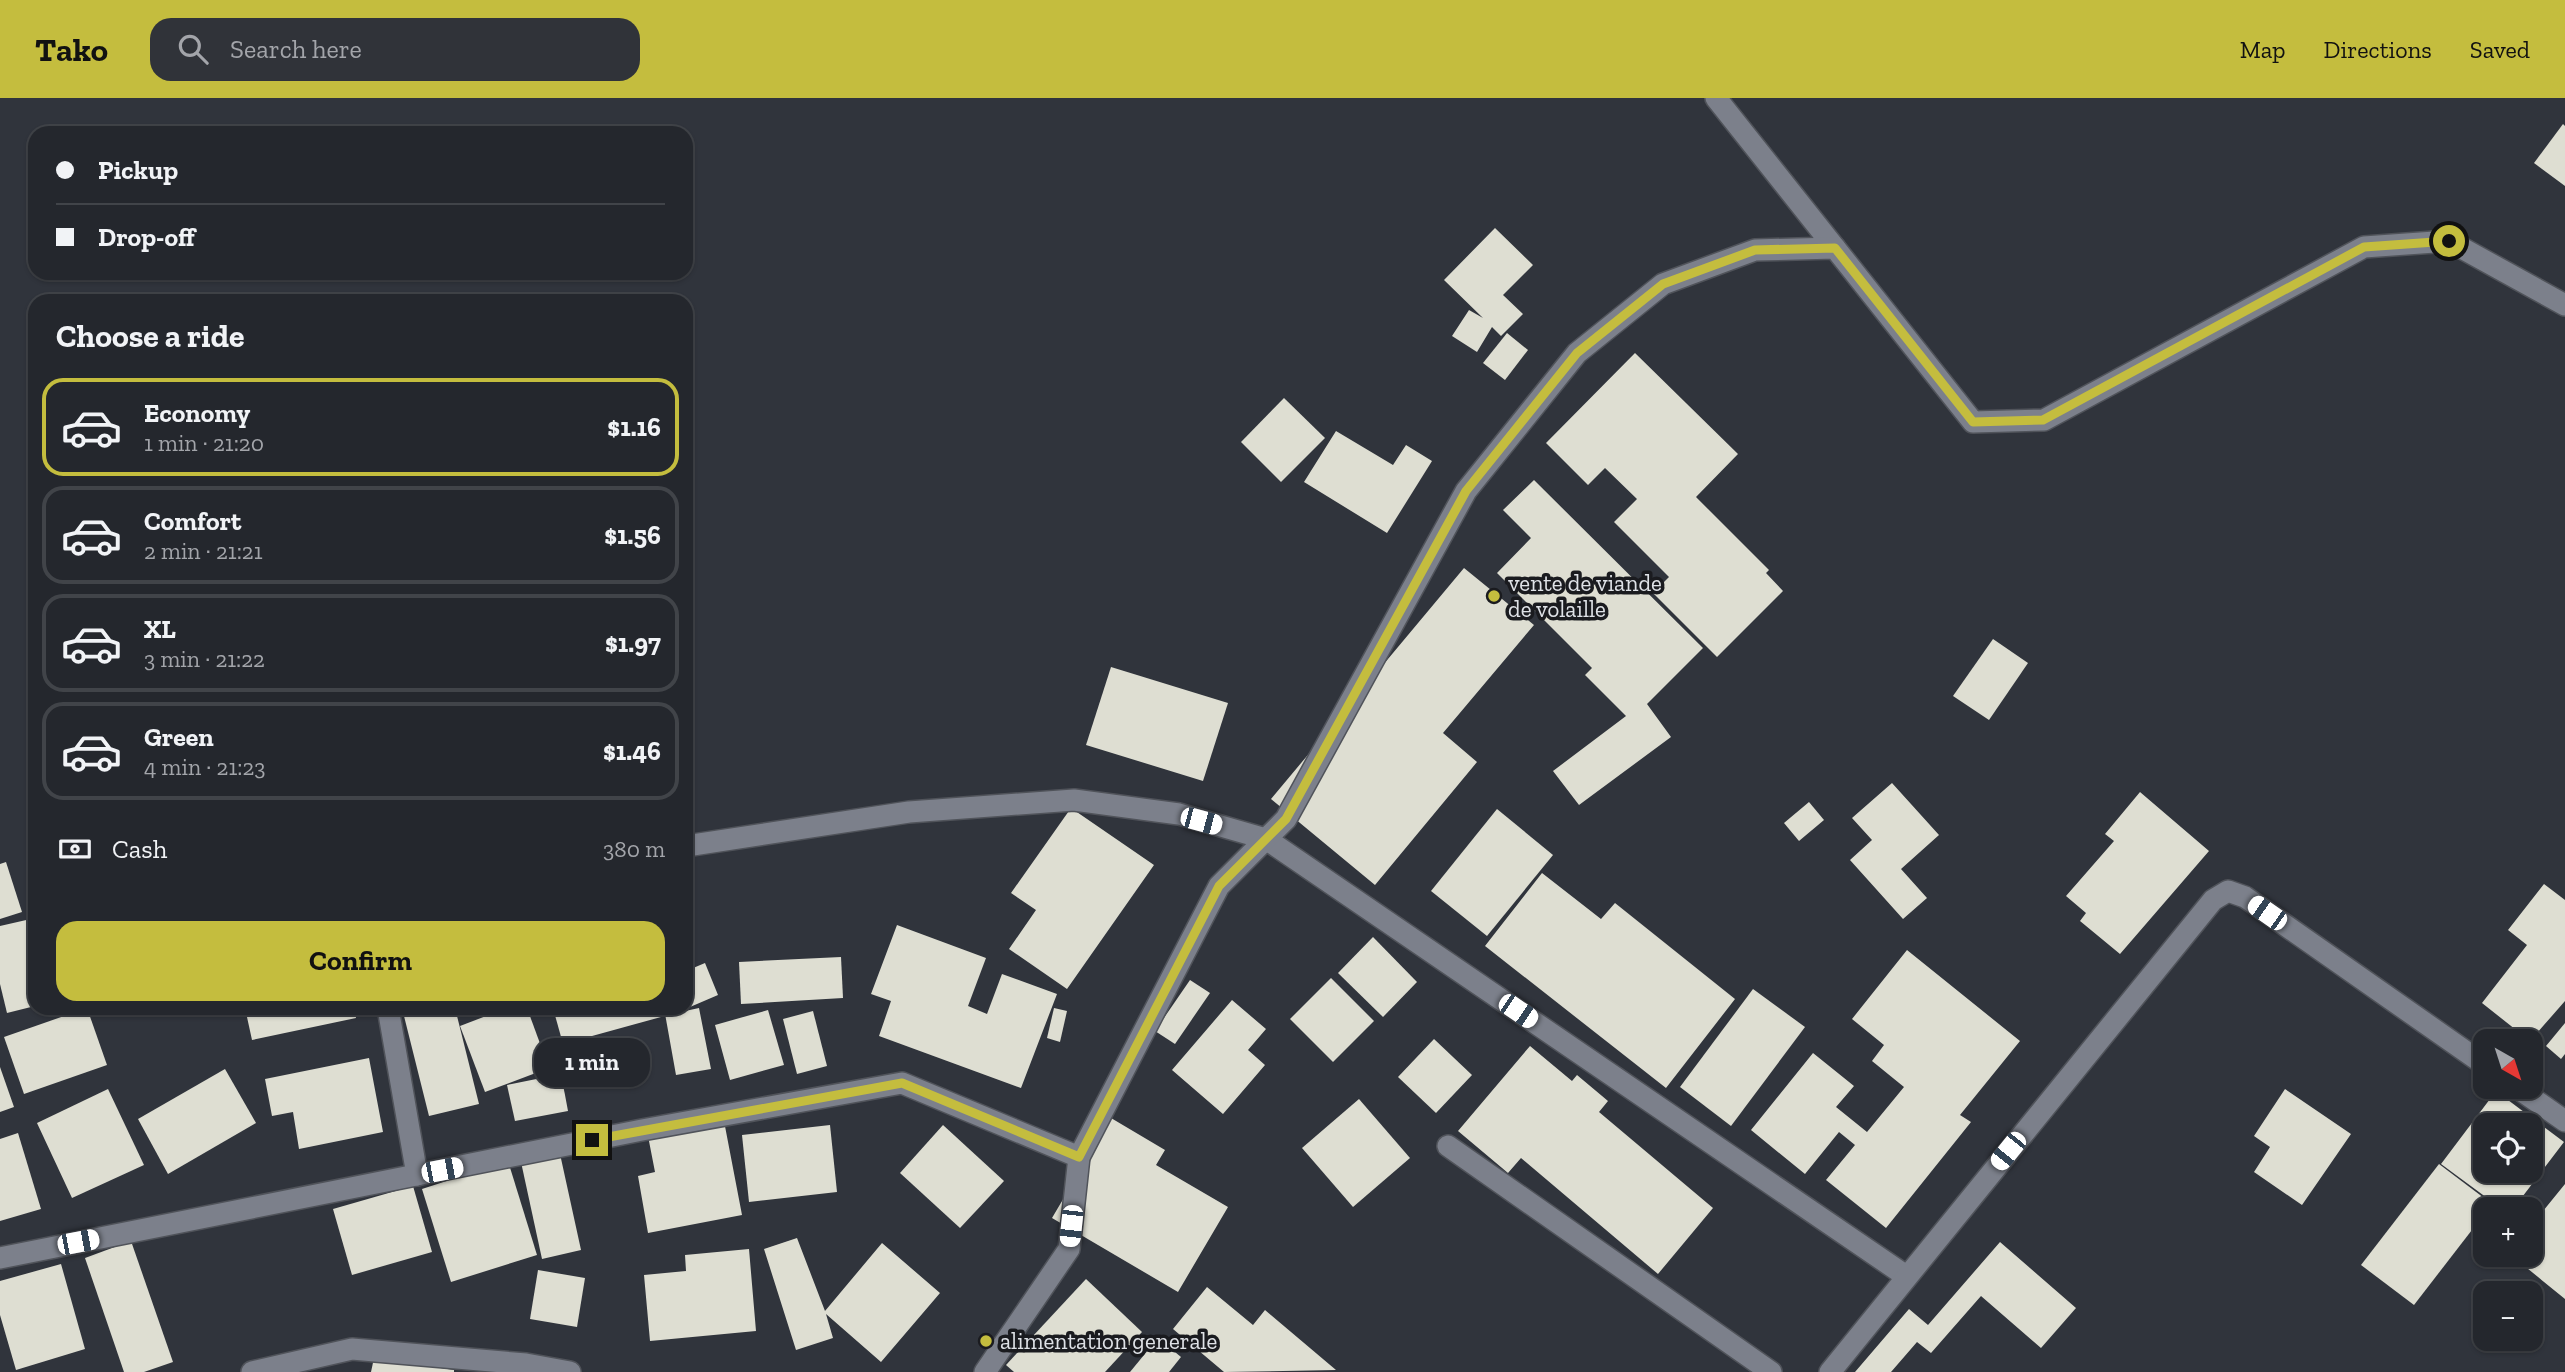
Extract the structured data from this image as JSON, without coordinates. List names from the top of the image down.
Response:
{
  "places": ["vente de viande de volaille", "alimentation generale"],
  "north": "bottom right",
  "page": {
    "header": "Tako",
    "search": "Search here",
    "nav": ["Map", "Directions", "Saved"],
    "banner": ["Pickup", "Drop-off"],
    "heading": "Choose a ride",
    "list": [
      {
        "name": "Economy",
        "note": "1 min · 21:20",
        "value": "$1.16"
      },
      {
        "name": "Comfort",
        "note": "2 min · 21:21",
        "value": "$1.56"
      },
      {
        "name": "XL",
        "note": "3 min · 21:22",
        "value": "$1.97"
      },
      {
        "name": "Green",
        "note": "4 min · 21:23",
        "value": "$1.46"
      }
    ],
    "pay": ["Cash", "380 m"],
    "buttons": "Confirm",
    "map_buttons": ["+", "−"],
    "bubble": "1 min"
  }
}
